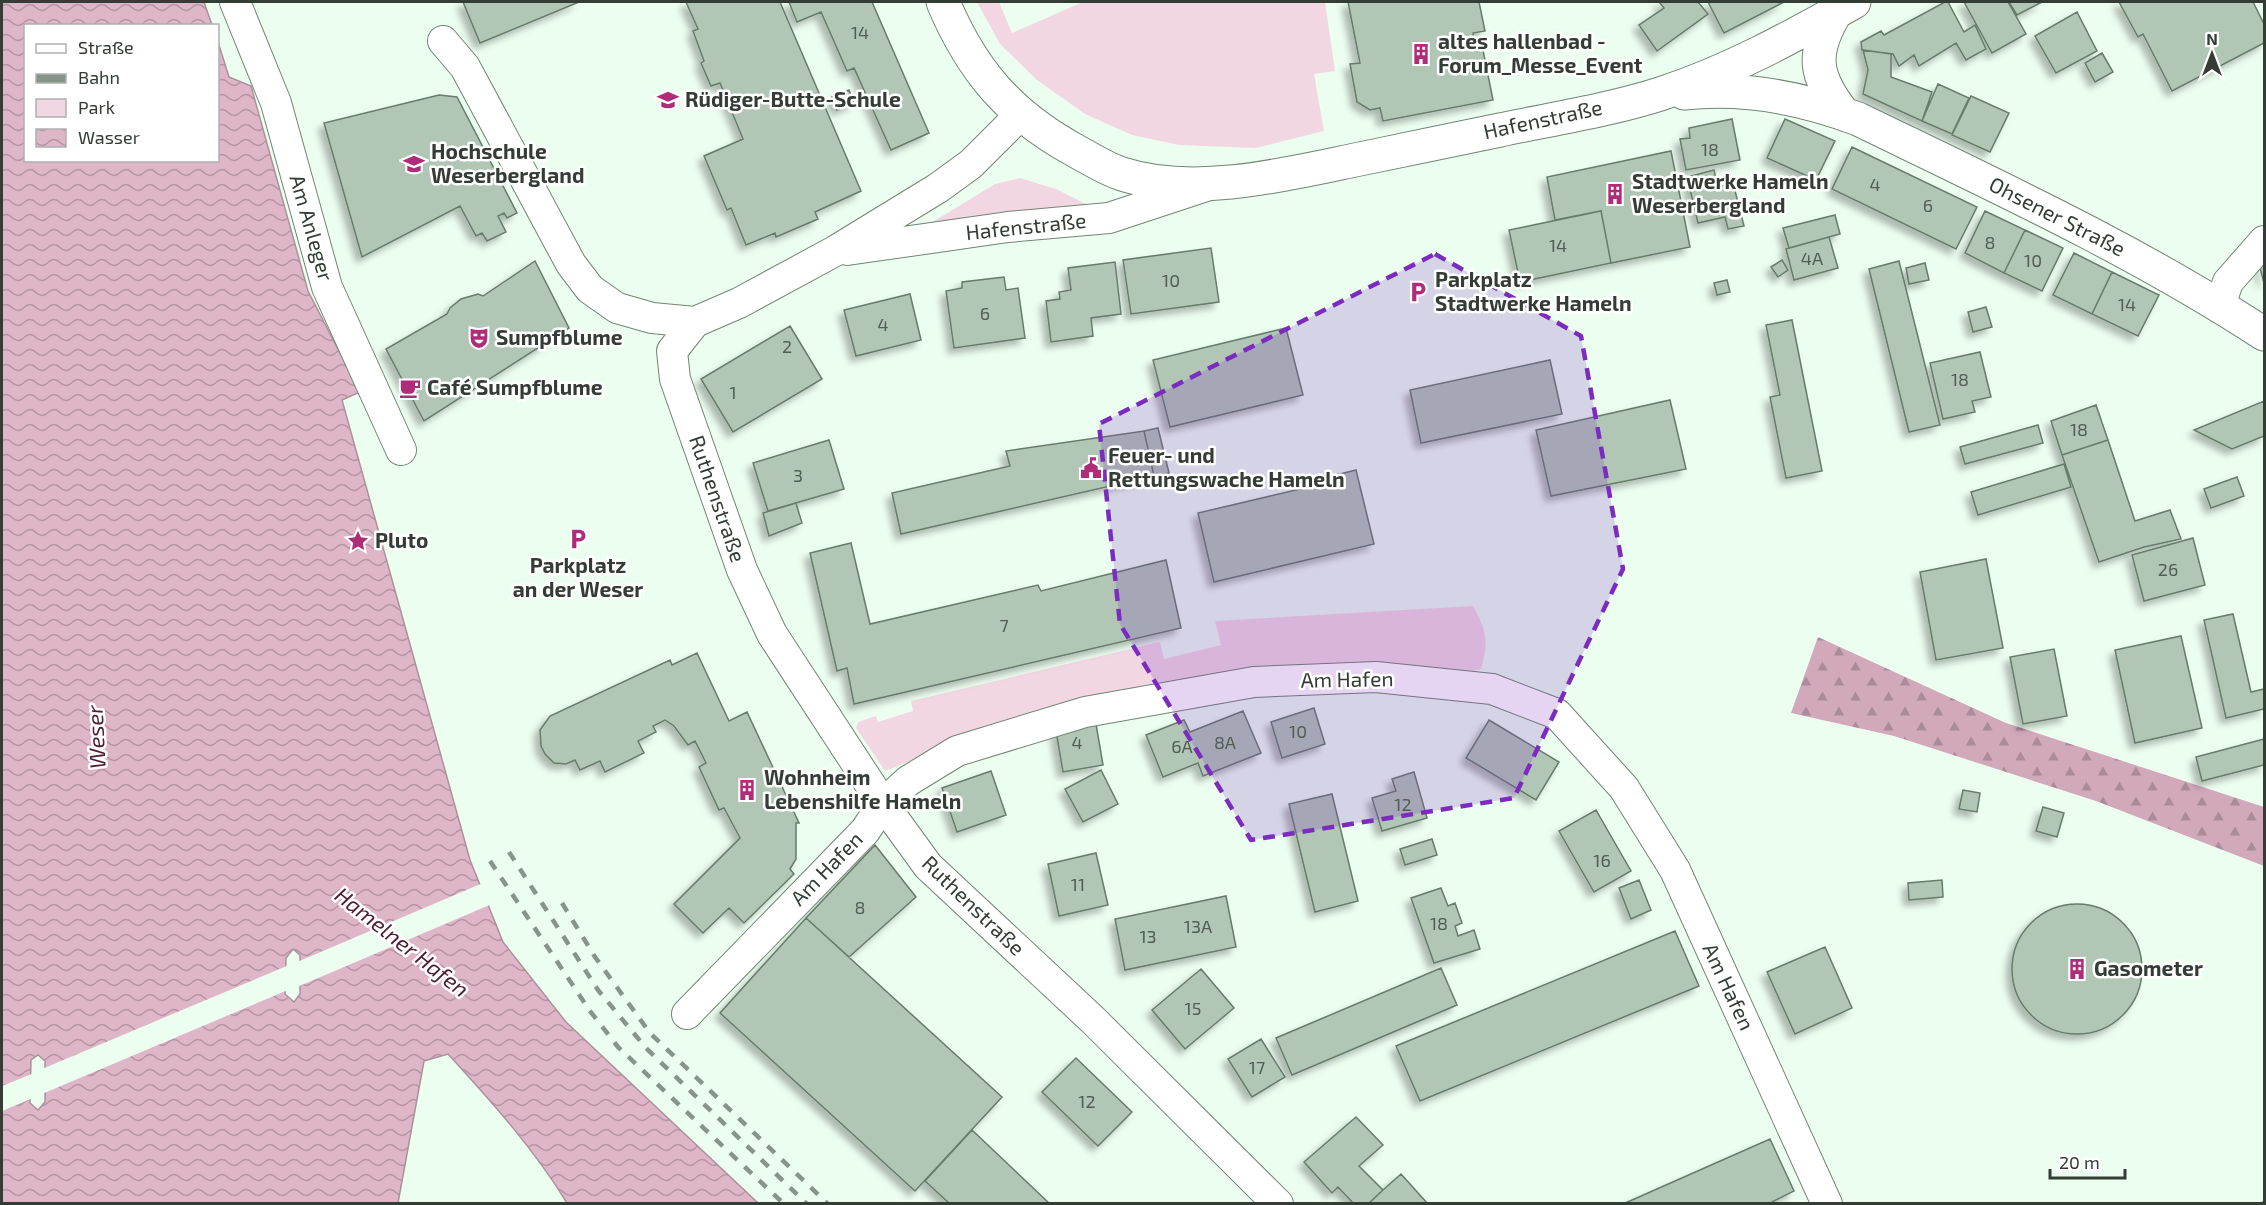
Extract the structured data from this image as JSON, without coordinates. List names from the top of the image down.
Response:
{
  "streets": {
    "main road": ["Hafenstraße", "Ohsener Straße"],
    "street": ["Am Anleger", "Ruthenstraße", "Am Hafen"]
  },
  "crossings": [
    ["Hafenstraße", "Ohsener Straße"],
    ["Hafenstraße", "Ruthenstraße"],
    ["Ruthenstraße", "Am Hafen"]
  ],
  "water": ["Weser", "Hamelner Hafen"],
  "places": {
    "building": [
      "altes hallenbad - Forum_Messe_Event",
      "Stadtwerke Hameln Weserbergland",
      "Wohnheim Lebenshilfe Hameln",
      "Gasometer"
    ],
    "school or university": ["Rüdiger-Butte-Schule", "Hochschule Weserbergland"],
    "parking": ["Parkplatz Stadtwerke Hameln", "Parkplatz an der Weser"],
    "theatre": ["Sumpfblume"],
    "cafe": ["Café Sumpfblume"],
    "public building": ["Feuer- und Rettungswache Hameln"],
    "place": ["Pluto"]
  },
  "house_numbers": [
    "14",
    "18",
    "4",
    "6",
    "8",
    "14",
    "4A",
    "10",
    "10",
    "14",
    "6",
    "4",
    "2",
    "18",
    "1",
    "18",
    "3",
    "26",
    "7",
    "10",
    "4",
    "8A",
    "6A",
    "12",
    "16",
    "11",
    "8",
    "18",
    "13A",
    "13",
    "15",
    "17",
    "12"
  ],
  "legend": [
    "Straße",
    "Bahn",
    "Park",
    "Wasser"
  ],
  "scale_bar": "20 m",
  "north": "top"
}
